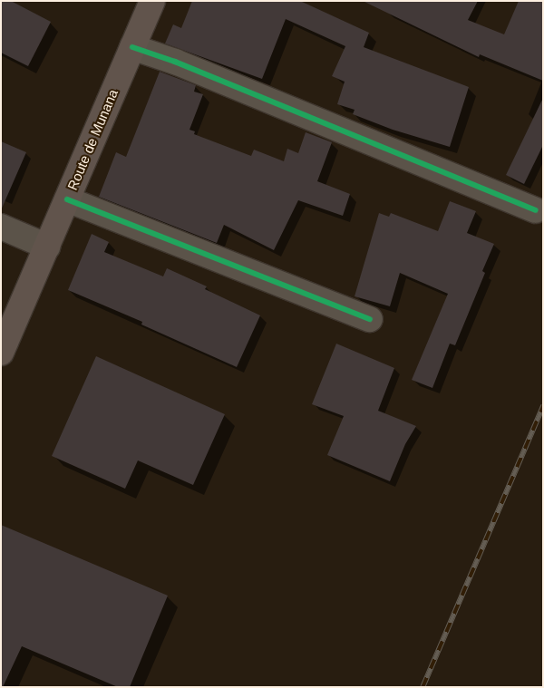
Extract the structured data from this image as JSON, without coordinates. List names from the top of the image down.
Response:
{
  "streets": {
    "main road": ["Route de Munana"]
  }
}
